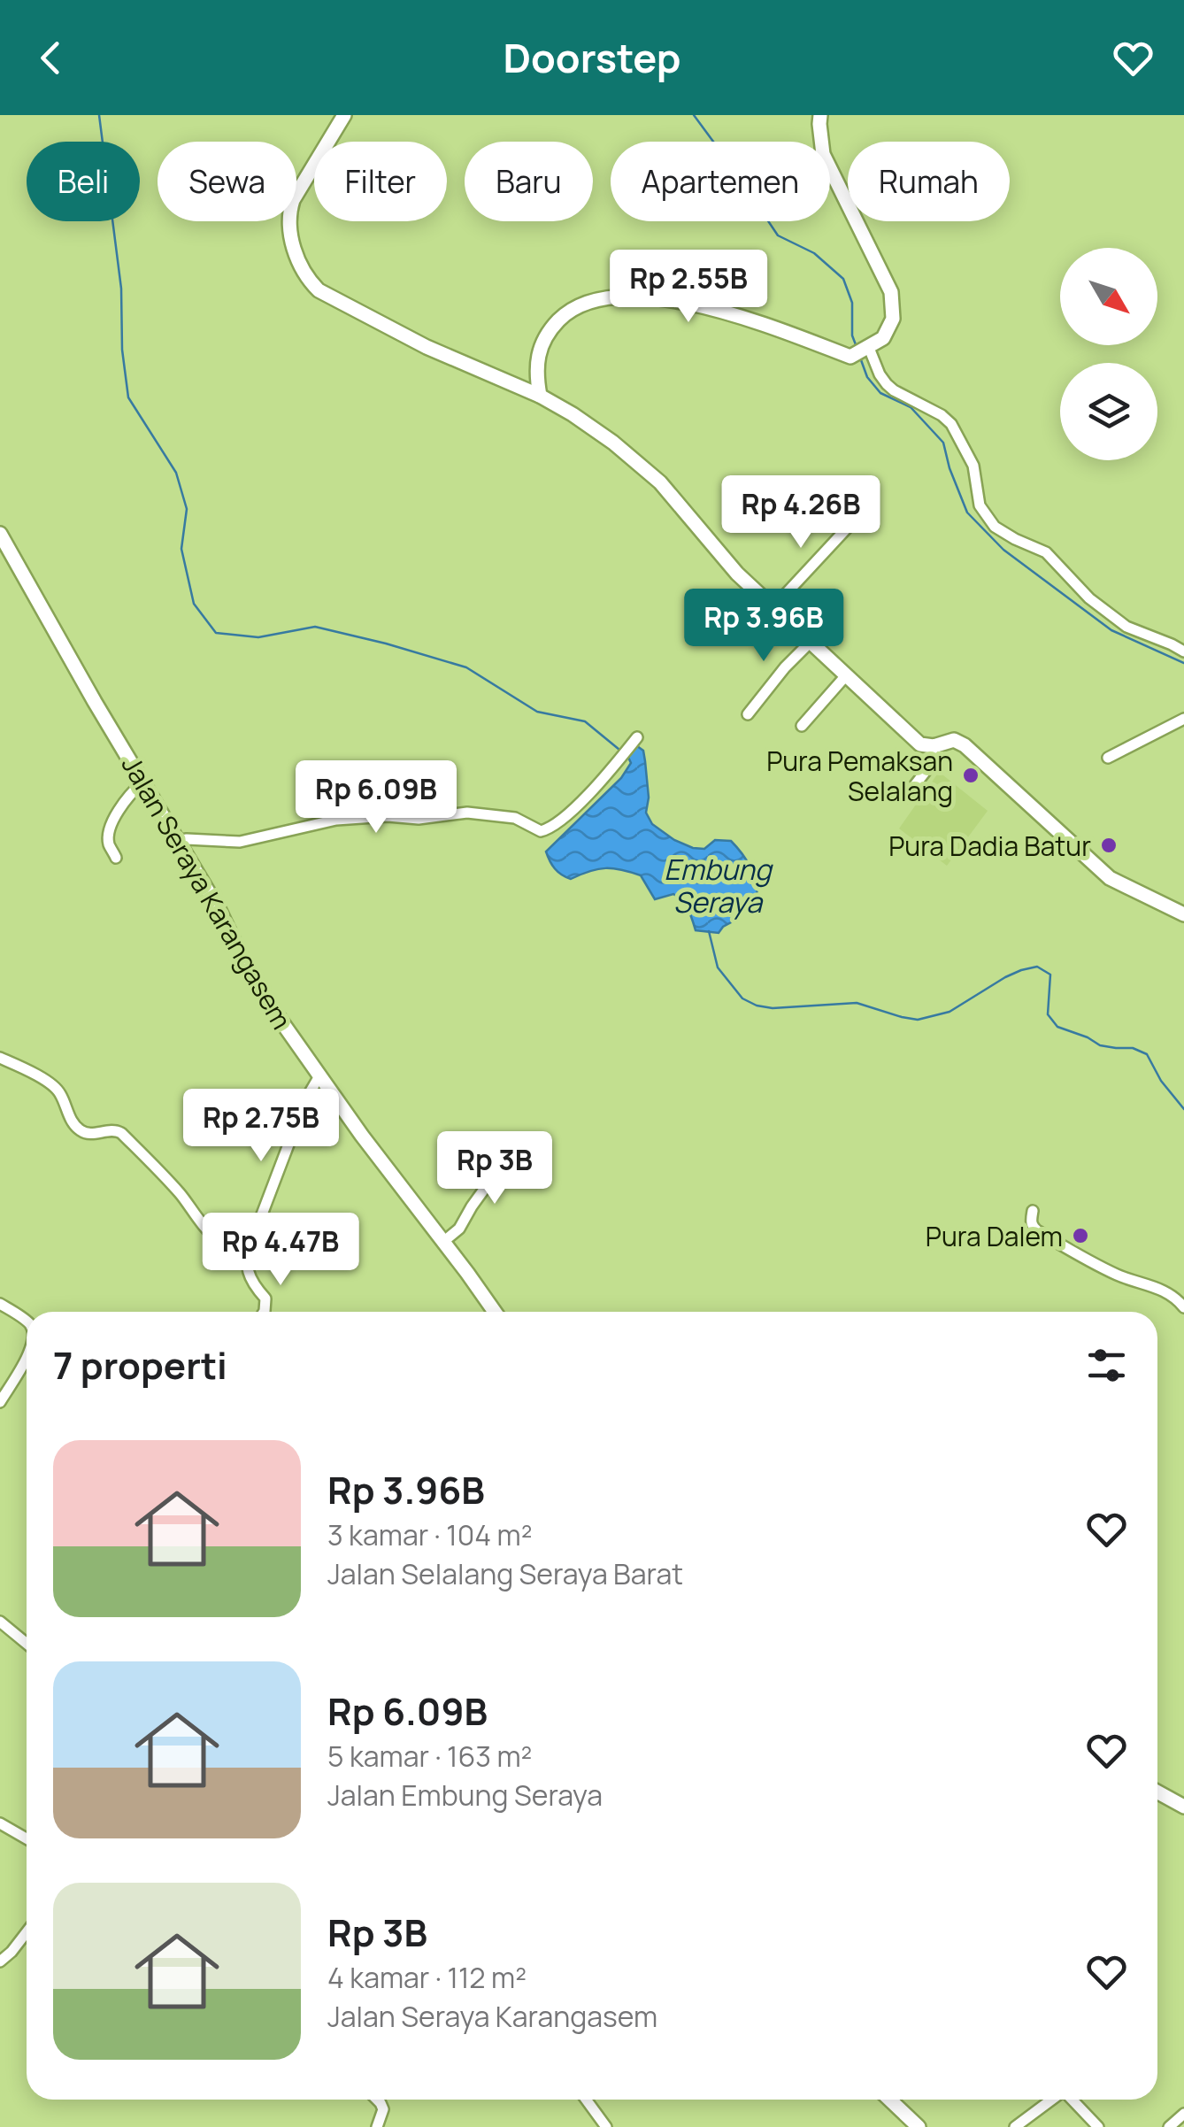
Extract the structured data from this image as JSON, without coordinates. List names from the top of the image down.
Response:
{
  "streets": {
    "street": ["Jalan Seraya Karangasem"]
  },
  "water": ["Embung Seraya"],
  "places": ["Pura Pemaksan Selalang", "Pura Dadia Batur", "Pura Dalem"],
  "north": "bottom right",
  "page": {
    "header": "Doorstep",
    "chip": [
      "Beli",
      "Sewa",
      "Filter",
      "Baru",
      "Apartemen",
      "Rumah"
    ],
    "price": [
      "Rp 2.55B",
      "Rp 4.26B",
      "Rp 3.96B",
      "Rp 6.09B",
      "Rp 2.75B",
      "Rp 3B",
      "Rp 4.47B"
    ],
    "heading": "7 properti",
    "list": [
      {
        "name": "Rp 3.96B",
        "note": "3 kamar · 104 m² · Jalan Selalang Seraya Barat"
      },
      {
        "name": "Rp 6.09B",
        "note": "5 kamar · 163 m² · Jalan Embung Seraya"
      },
      {
        "name": "Rp 3B",
        "note": "4 kamar · 112 m² · Jalan Seraya Karangasem"
      }
    ]
  }
}
